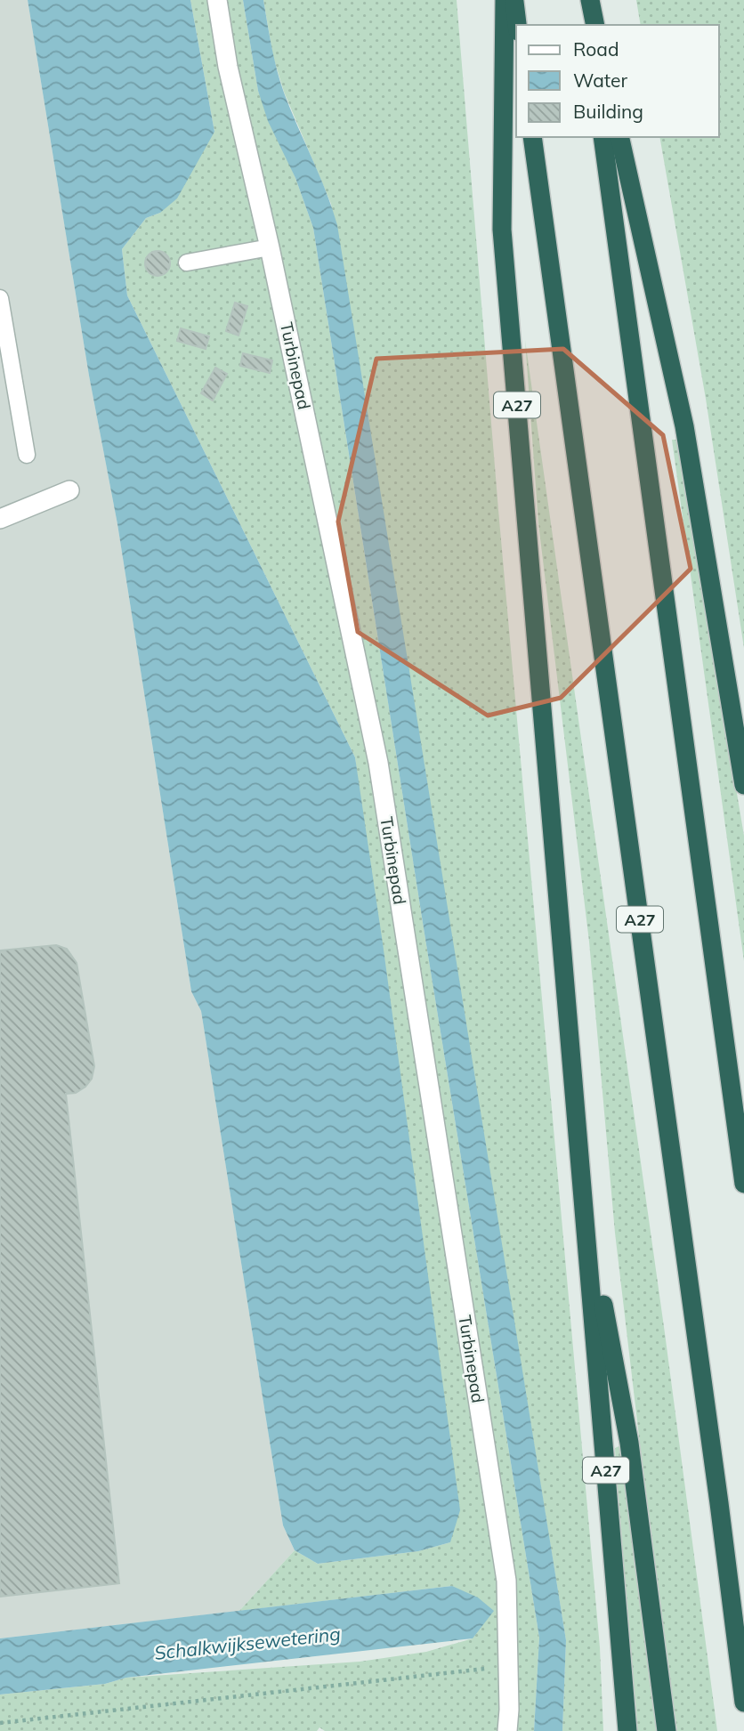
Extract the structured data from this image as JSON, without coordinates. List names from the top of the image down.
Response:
{
  "streets": {
    "highway": ["A27"],
    "street": ["Turbinepad"]
  },
  "water": ["Schalkwijksewetering"],
  "legend": ["Road", "Water", "Building"]
}
